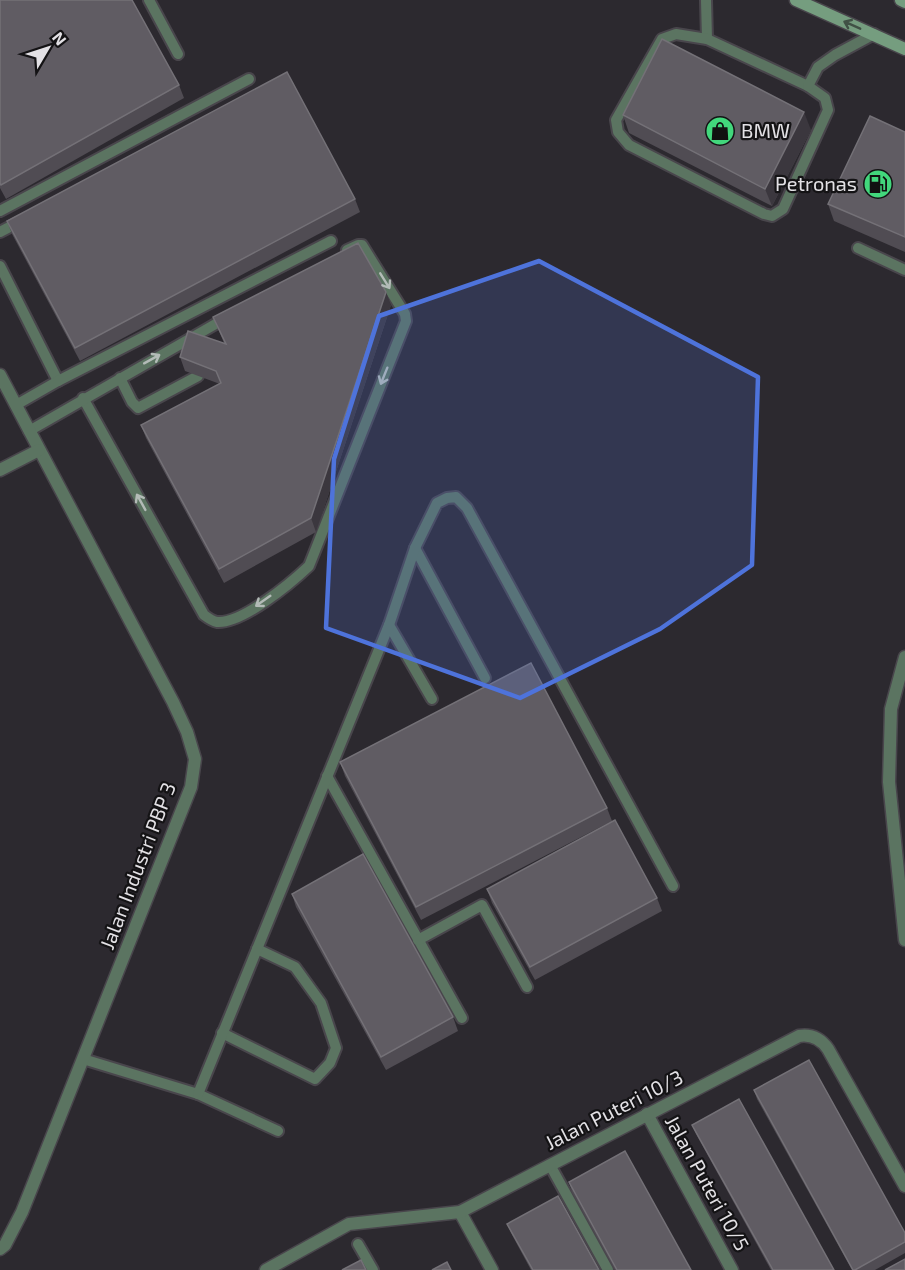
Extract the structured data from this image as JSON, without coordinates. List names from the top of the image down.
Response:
{
  "streets": {
    "street": ["Jalan Industri PBP 3", "Jalan Puteri 10/3", "Jalan Puteri 10/5"]
  },
  "crossings": [
    ["Jalan Puteri 10/3", "Jalan Puteri 10/5"]
  ],
  "places": {
    "shop": ["BMW"],
    "fuel station": ["Petronas"]
  },
  "north": "top right"
}
